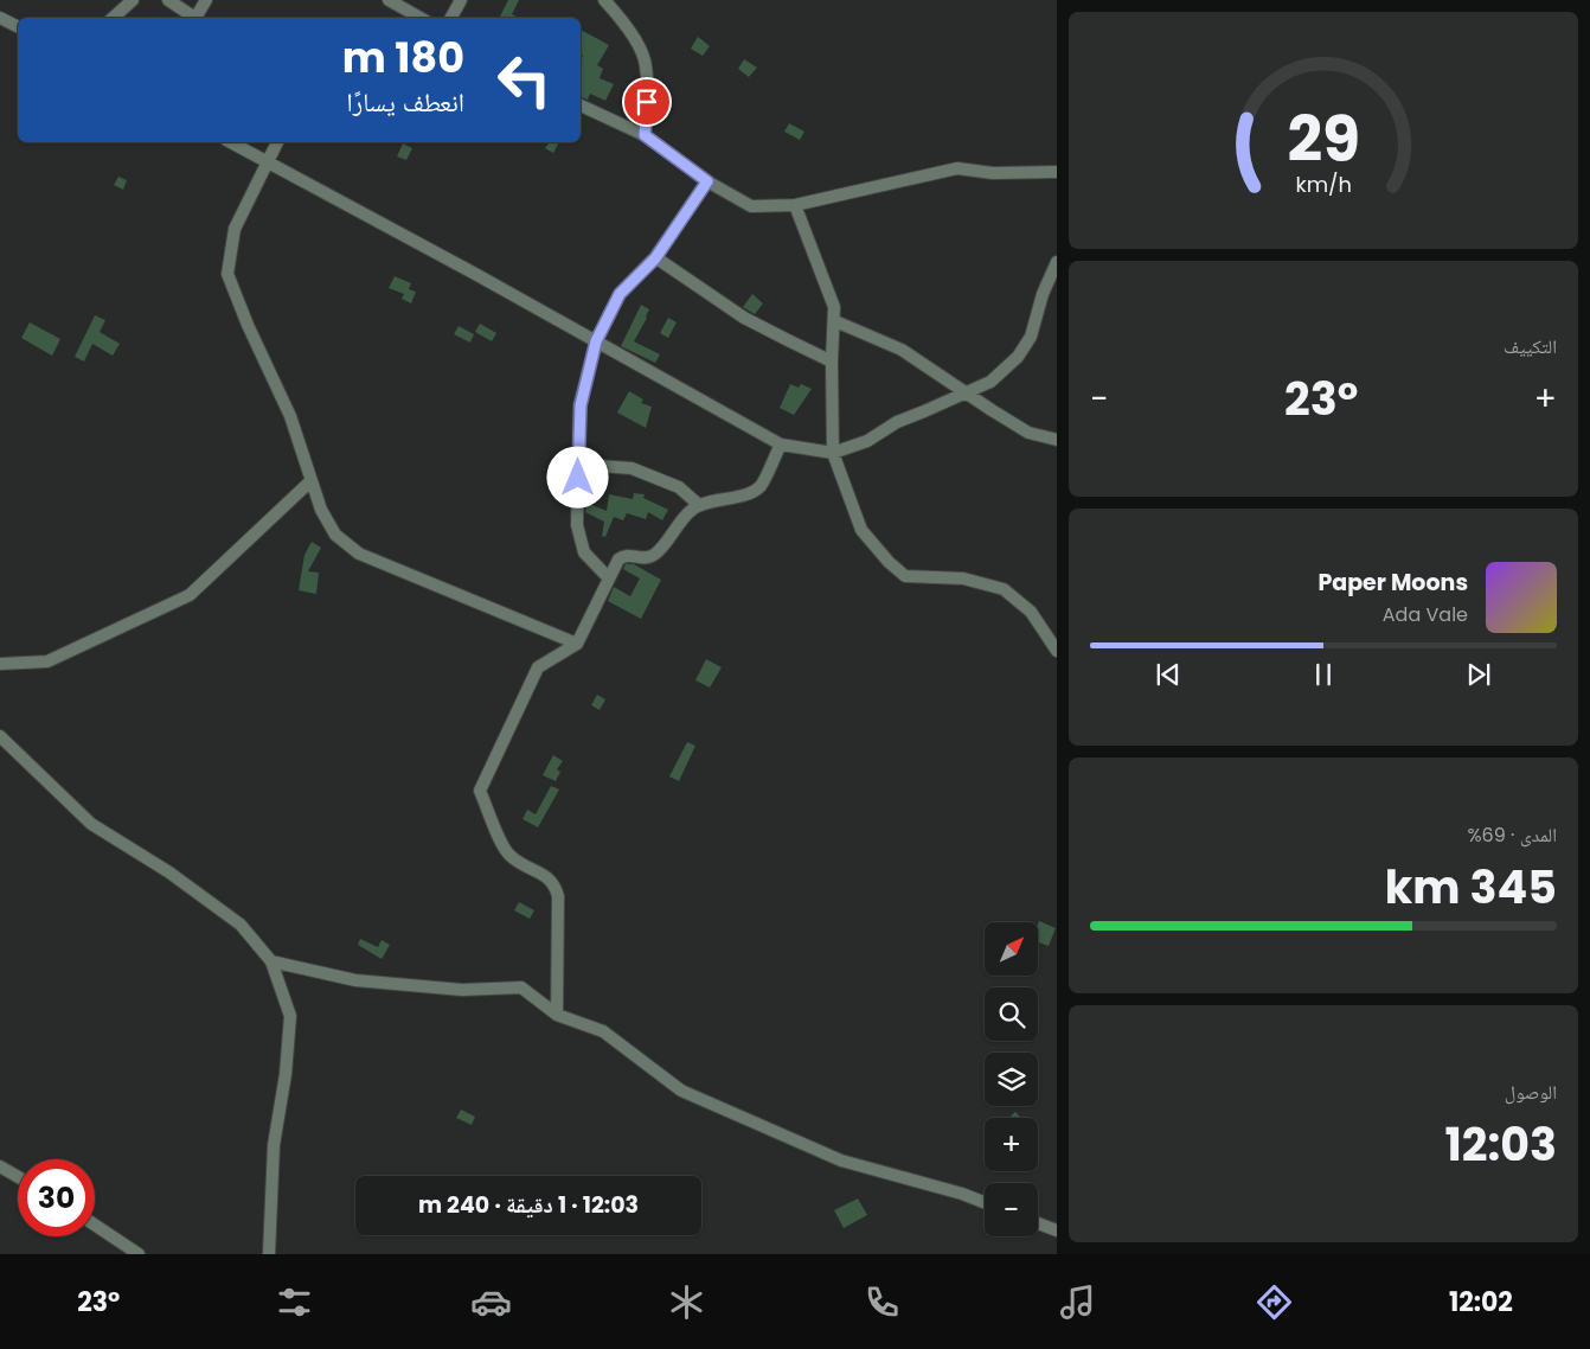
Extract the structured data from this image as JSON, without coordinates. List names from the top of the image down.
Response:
{
  "north": "top right",
  "page": {
    "turn": ["180 m", "انعطف يسارًا"],
    "tile": [
      "التكييف",
      ["المدى · 69%", "345 km"],
      ["الوصول", "12:03"]
    ],
    "heat": ["−", "23°", "+"],
    "song": ["Paper Moons", "Ada Vale"],
    "map_buttons": ["+", "−"],
    "limit": "30",
    "trip": "12:03 · 1 دقيقة · 240 m",
    "tabs": ["12:02", "23°"],
    "gauge": ["29", "km/h"]
  }
}
